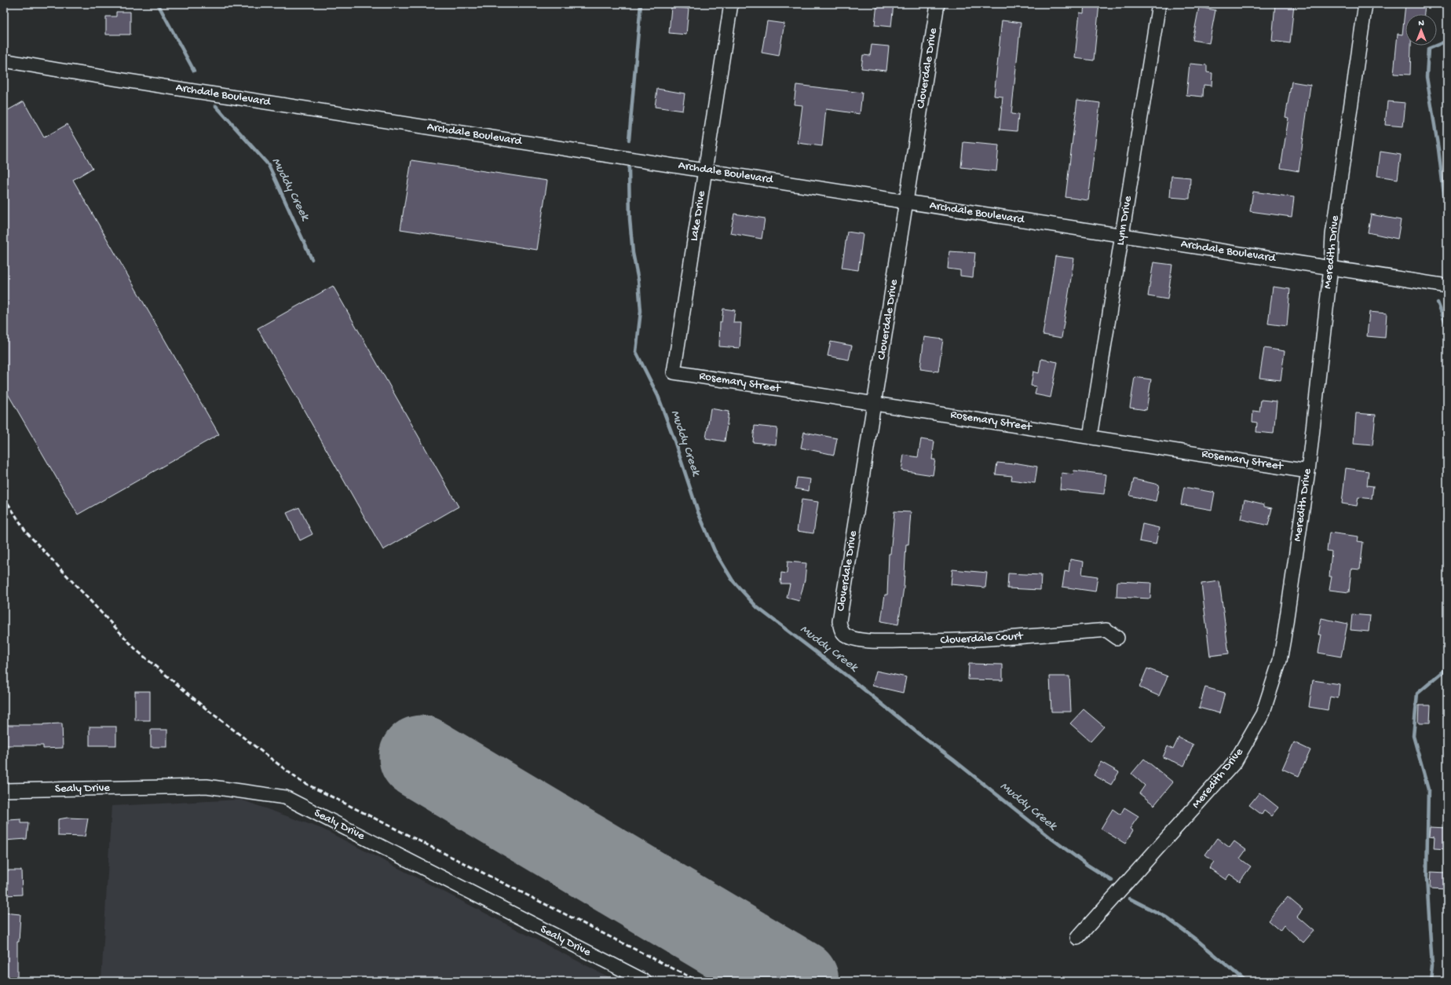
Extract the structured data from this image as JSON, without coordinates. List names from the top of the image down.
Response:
{
  "streets": {
    "street": [
      "Cloverdale Drive",
      "Archdale Boulevard",
      "Lake Drive",
      "Lynn Drive",
      "Meredith Drive",
      "Rosemary Street",
      "Cloverdale Court",
      "Sealy Drive"
    ]
  },
  "crossings": [
    ["Cloverdale Drive", "Archdale Boulevard"],
    ["Cloverdale Drive", "Rosemary Street"],
    ["Cloverdale Drive", "Cloverdale Court"],
    ["Archdale Boulevard", "Lake Drive"],
    ["Archdale Boulevard", "Lynn Drive"],
    ["Archdale Boulevard", "Meredith Drive"],
    ["Lake Drive", "Rosemary Street"],
    ["Lynn Drive", "Rosemary Street"],
    ["Meredith Drive", "Rosemary Street"]
  ],
  "water": ["Muddy Creek"],
  "north": "top"
}
